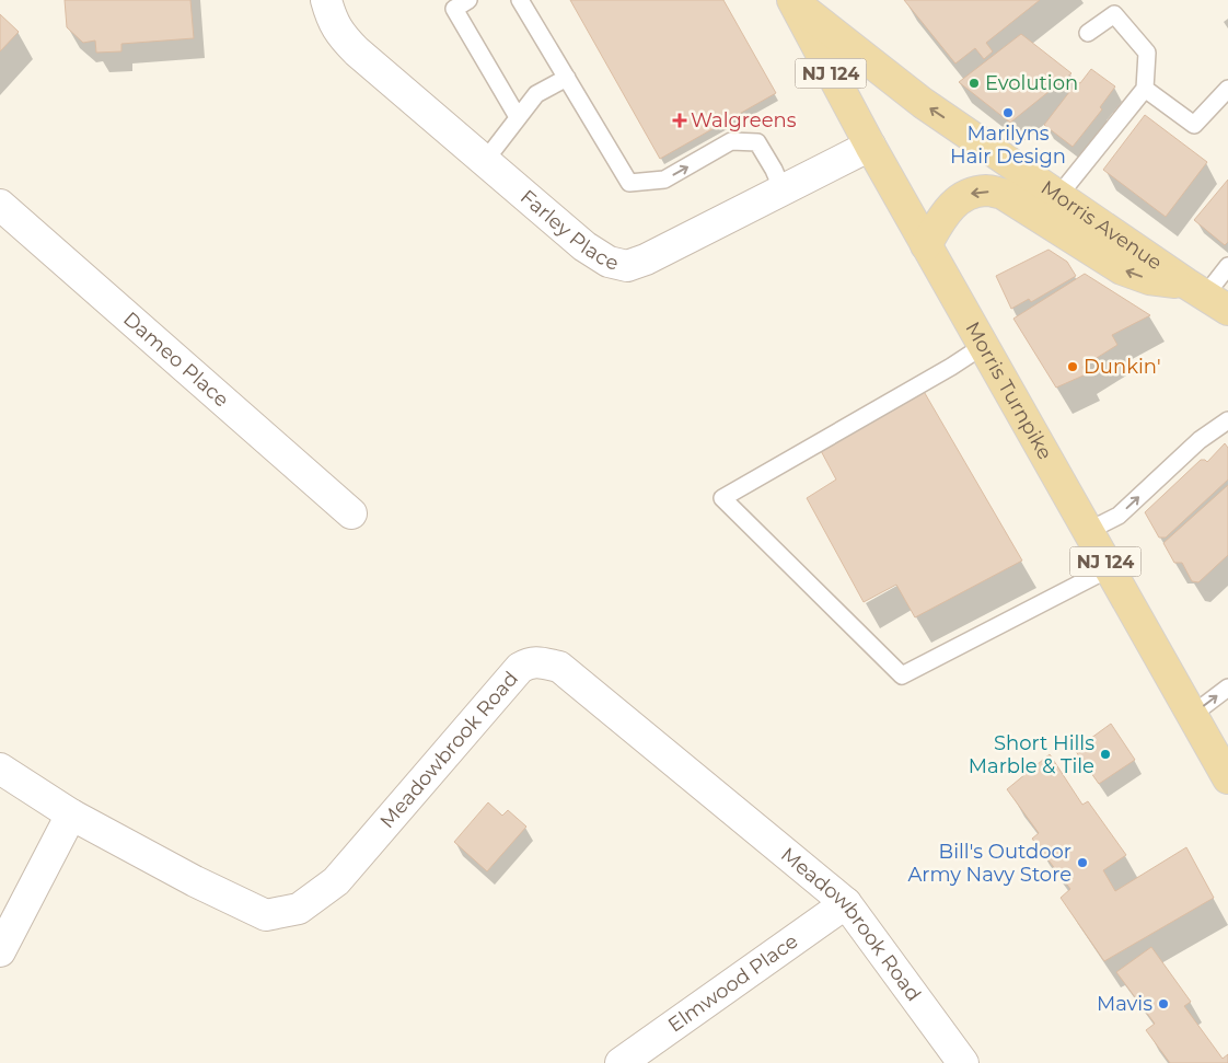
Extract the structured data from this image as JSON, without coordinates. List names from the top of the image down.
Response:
{
  "streets": {
    "main road": ["NJ 124", "Morris Avenue", "Morris Turnpike"],
    "street": [
      "Farley Place",
      "Dameo Place",
      "Meadowbrook Road",
      "Elmwood Place"
    ]
  },
  "crossings": [
    ["Morris Avenue", "Morris Turnpike"],
    ["Farley Place", "Morris Turnpike"],
    ["Meadowbrook Road", "Elmwood Place"]
  ],
  "one_way": ["Morris Avenue"],
  "places": {
    "other": [
      "Evolution",
      "Marilyns Hair Design",
      "Dunkin'",
      "Short Hills Marble & Tile",
      "Bill's Outdoor Army Navy Store",
      "Mavis"
    ],
    "health": ["Walgreens"]
  }
}
